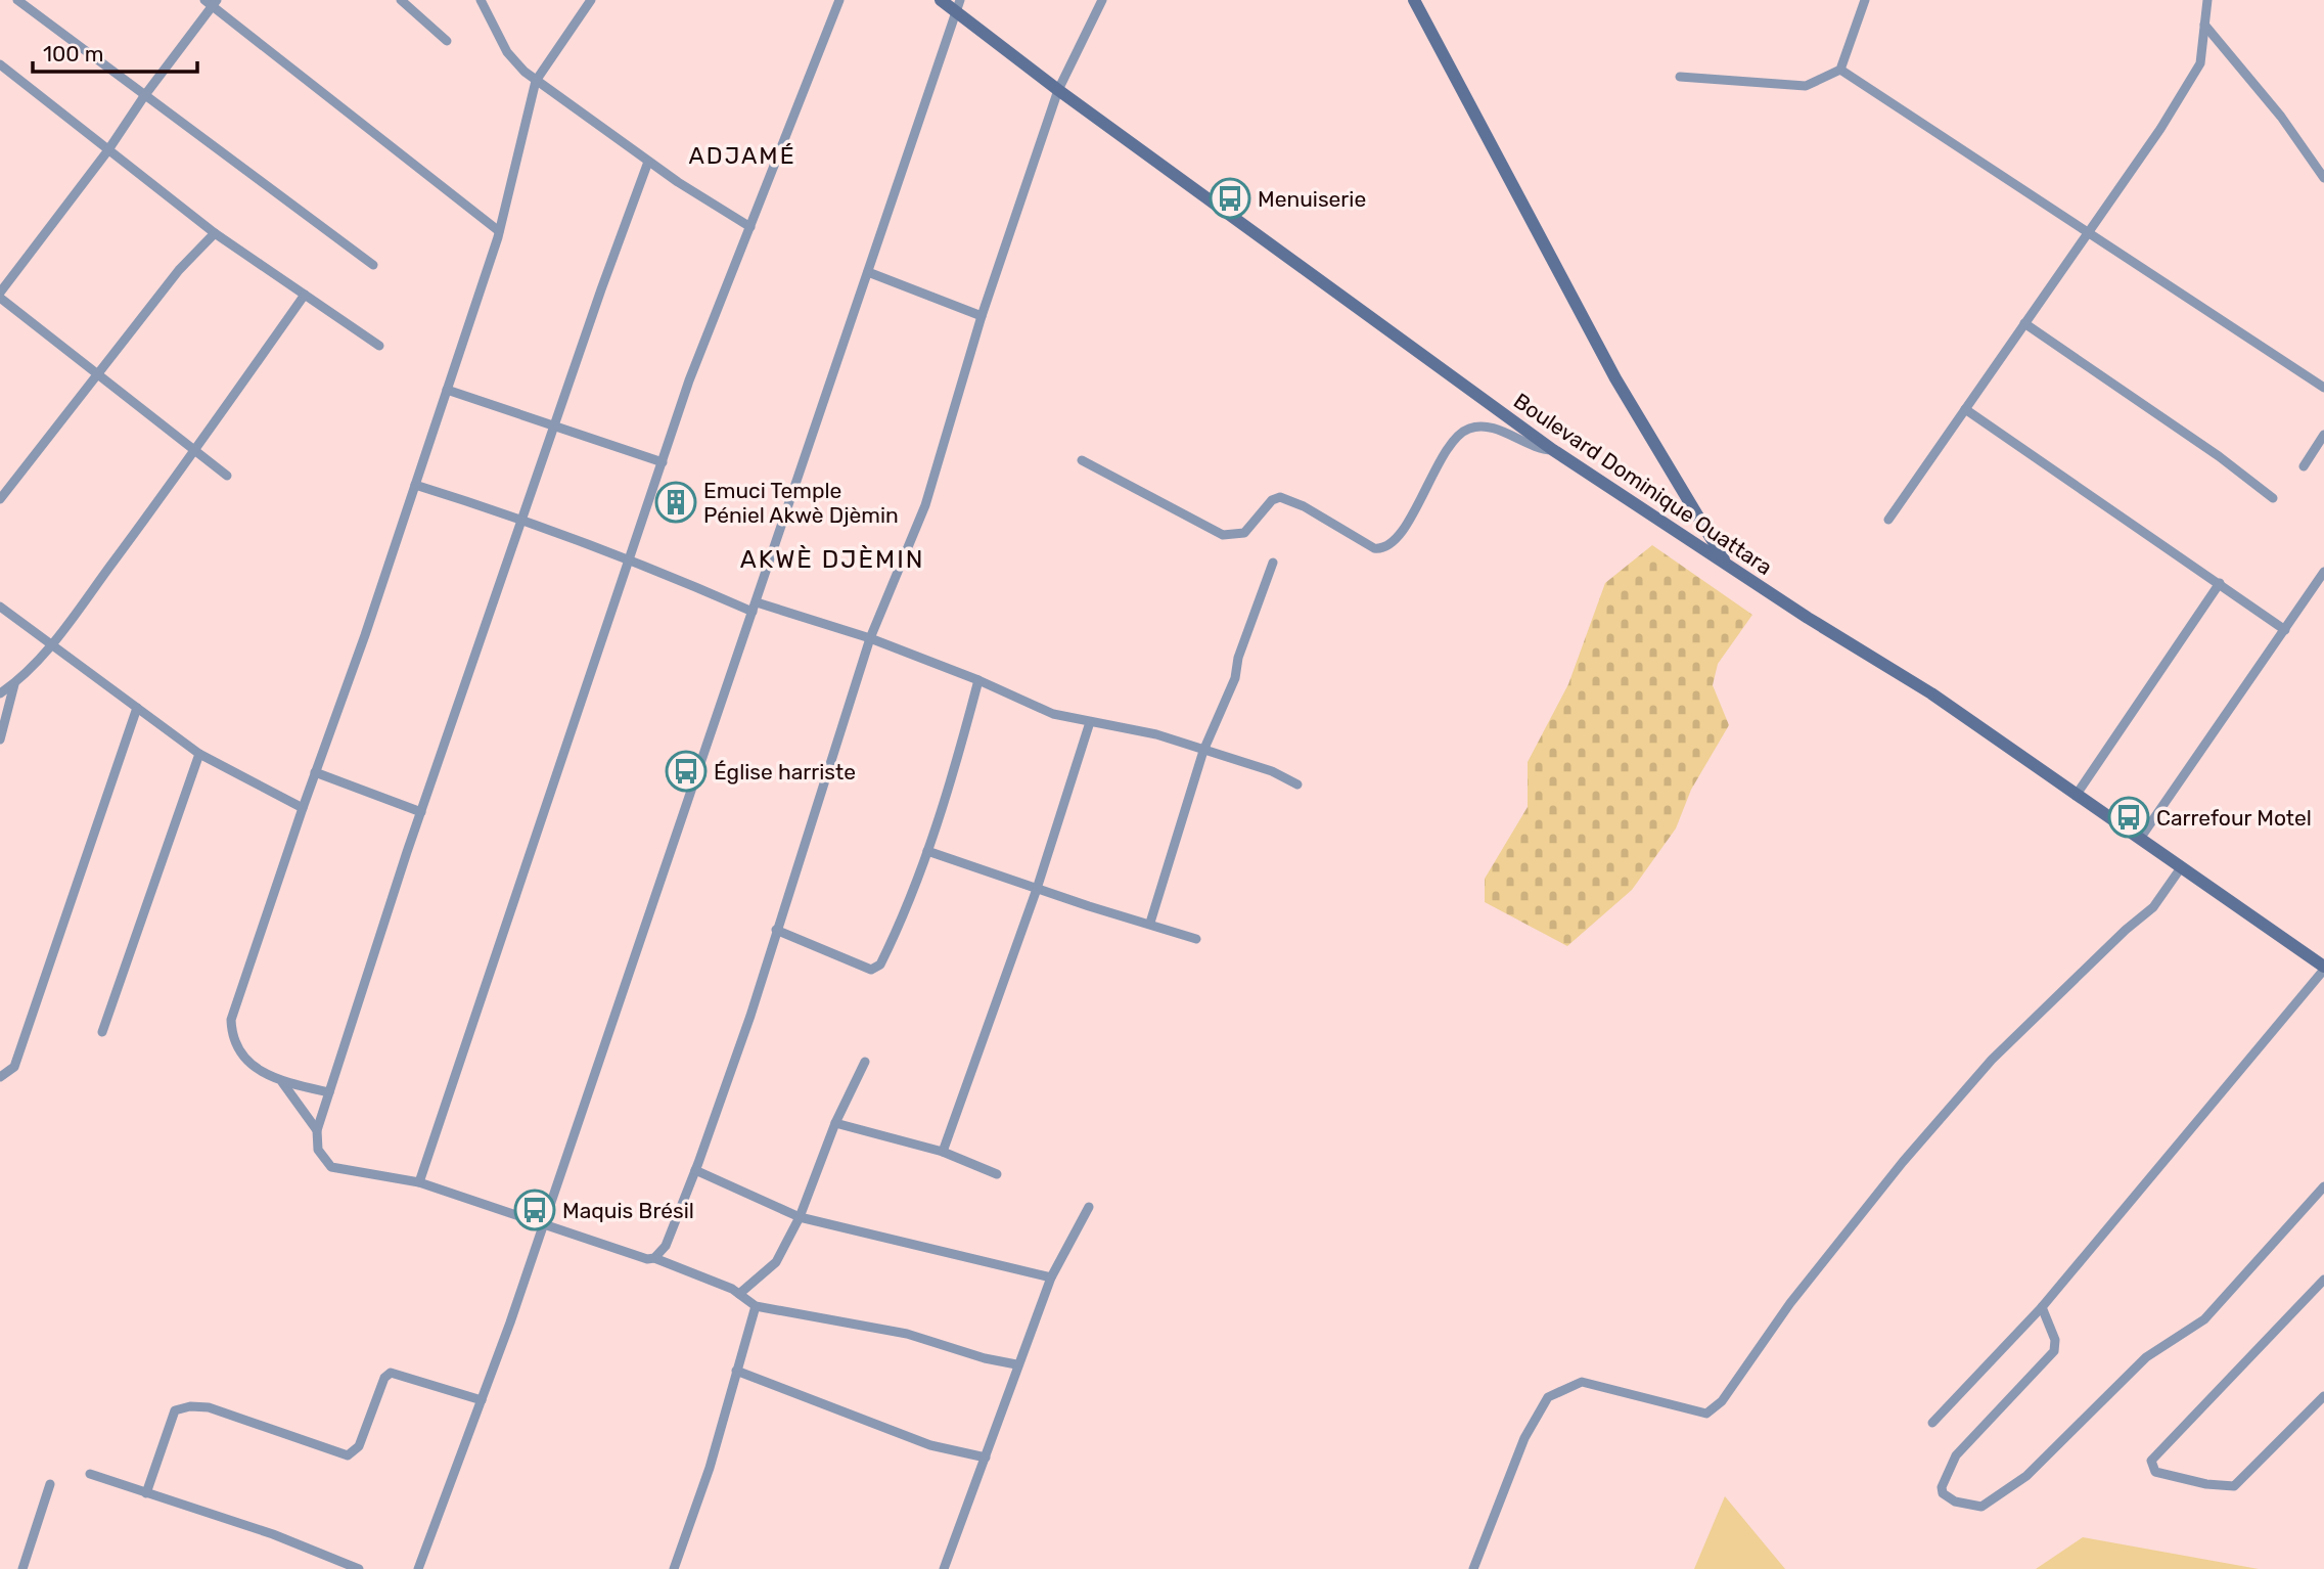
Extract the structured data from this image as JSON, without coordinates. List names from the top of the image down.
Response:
{
  "streets": {
    "street": ["Boulevard Dominique Ouattara"]
  },
  "districts": ["ADJAMÉ", "AKWÈ DJÈMIN"],
  "places": {
    "bus stop": [
      "Menuiserie",
      "Église harriste",
      "Carrefour Motel",
      "Maquis Brésil"
    ],
    "building": ["Emuci Temple Péniel Akwè Djèmin"]
  },
  "scale_bar": "100 m"
}
